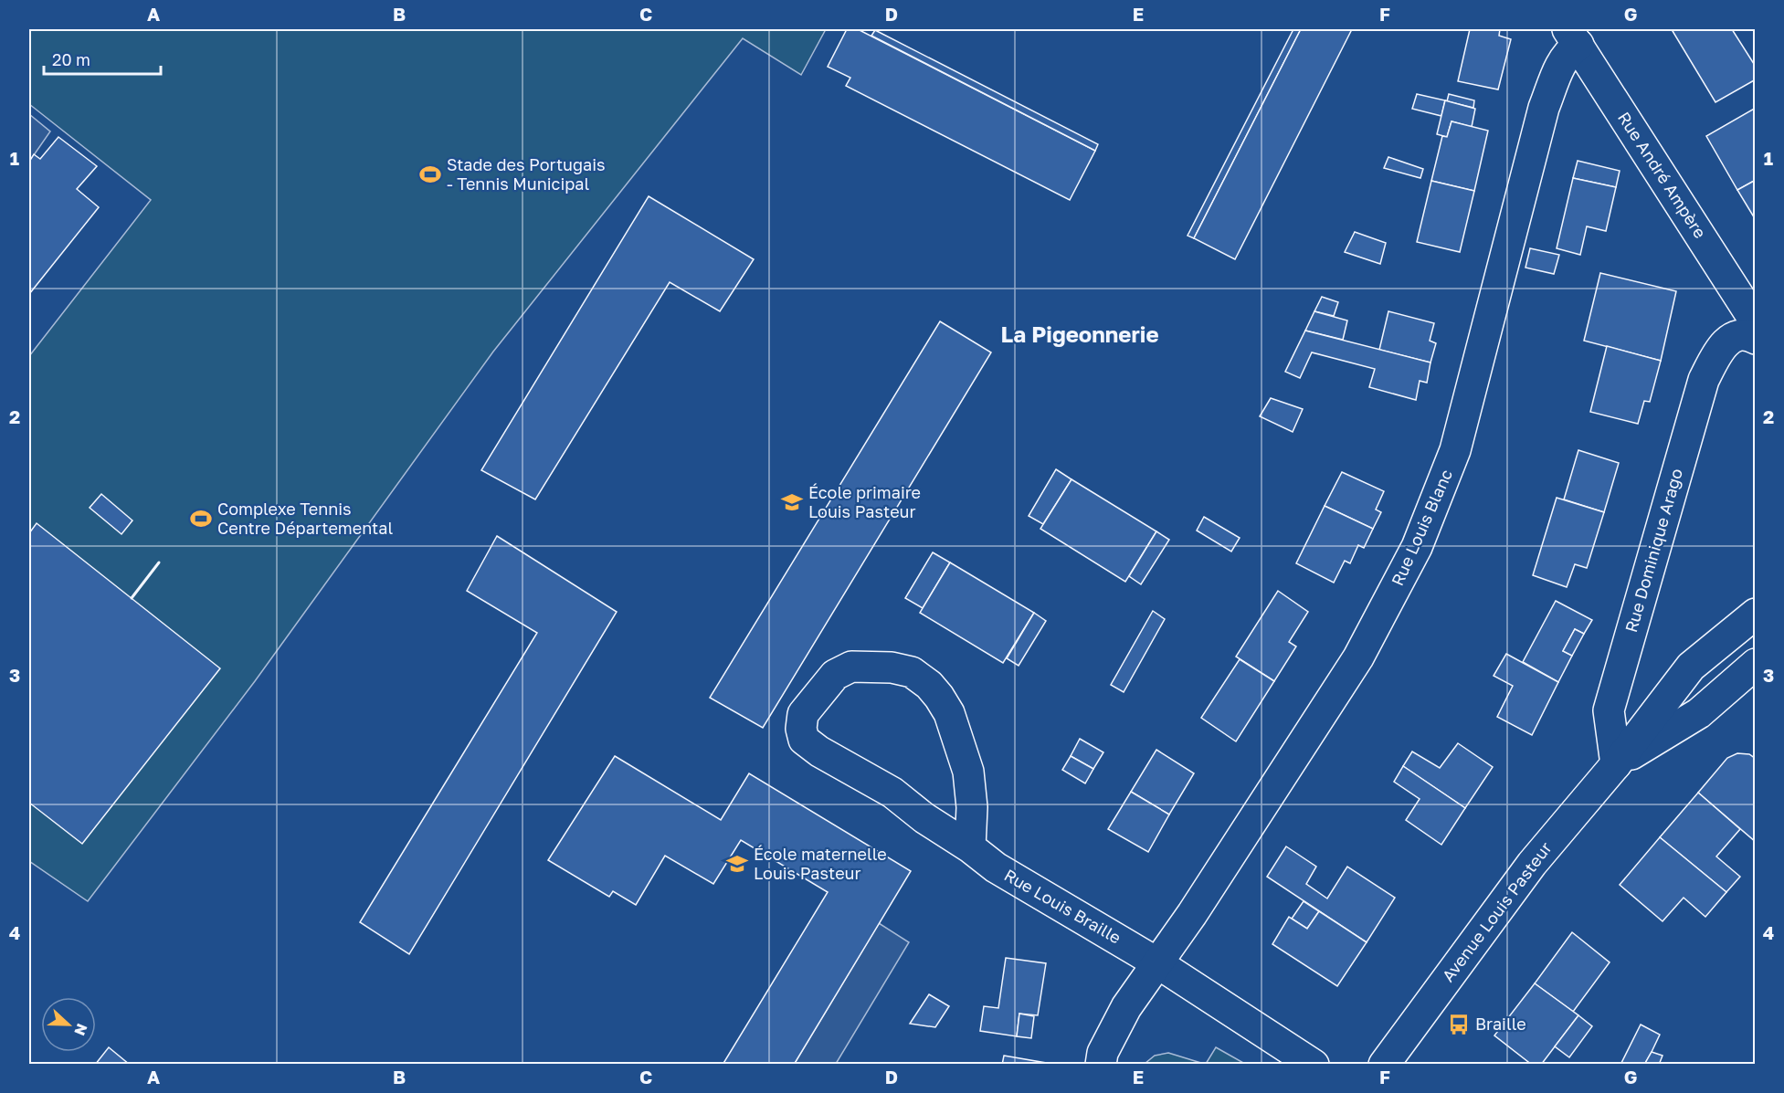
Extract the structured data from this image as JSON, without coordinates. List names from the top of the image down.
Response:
{
  "streets": {
    "street": [
      "Rue André Ampère",
      "Rue Louis Blanc",
      "Rue Dominique Arago",
      "Rue Louis Braille",
      "Avenue Louis Pasteur"
    ]
  },
  "crossings": [
    ["Rue André Ampère", "Rue Louis Blanc"],
    ["Rue André Ampère", "Rue Dominique Arago"],
    ["Rue Louis Blanc", "Rue Louis Braille"],
    ["Rue Dominique Arago", "Avenue Louis Pasteur"]
  ],
  "districts": ["La Pigeonnerie"],
  "places": {
    "sports": ["Stade des Portugais - Tennis Municipal", "Complexe Tennis Centre Départemental"],
    "school or university": ["École primaire Louis Pasteur", "École maternelle Louis Pasteur"],
    "bus stop": ["Braille"]
  },
  "scale_bar": "20 m",
  "north": "right",
  "grid": {
    "columns": [
      "A",
      "B",
      "C",
      "D",
      "E",
      "F",
      "G"
    ],
    "rows": [
      "1",
      "2",
      "3",
      "4"
    ]
  }
}
